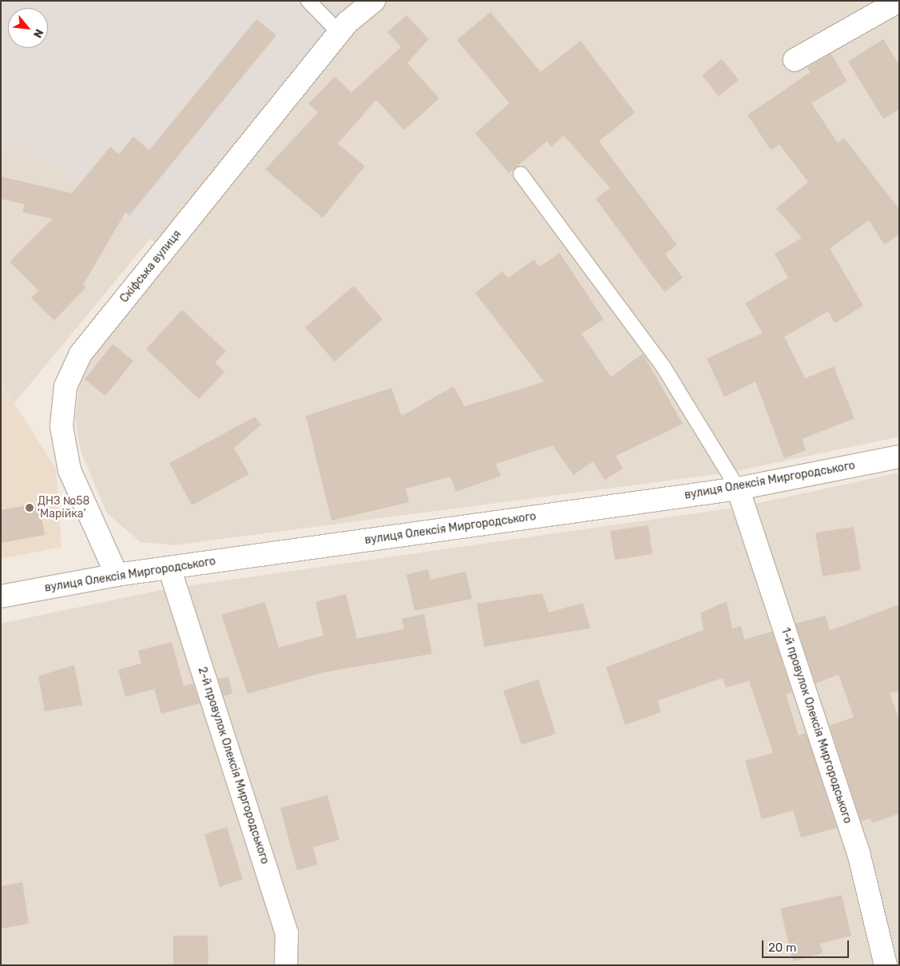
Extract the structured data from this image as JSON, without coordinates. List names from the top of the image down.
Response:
{
  "streets": {
    "street": [
      "Скіфська вулиця",
      "вулиця Олексія Миргородського",
      "1-й провулок Олексія Миргородського",
      "2-й провулок Олексія Миргородського"
    ]
  },
  "crossings": [
    ["Скіфська вулиця", "вулиця Олексія Миргородського"],
    ["вулиця Олексія Миргородського", "1-й провулок Олексія Миргородського"],
    ["вулиця Олексія Миргородського", "2-й провулок Олексія Миргородського"]
  ],
  "places": ["ДНЗ №58 'Марійка'"],
  "scale_bar": "20 m",
  "north": "bottom right"
}
